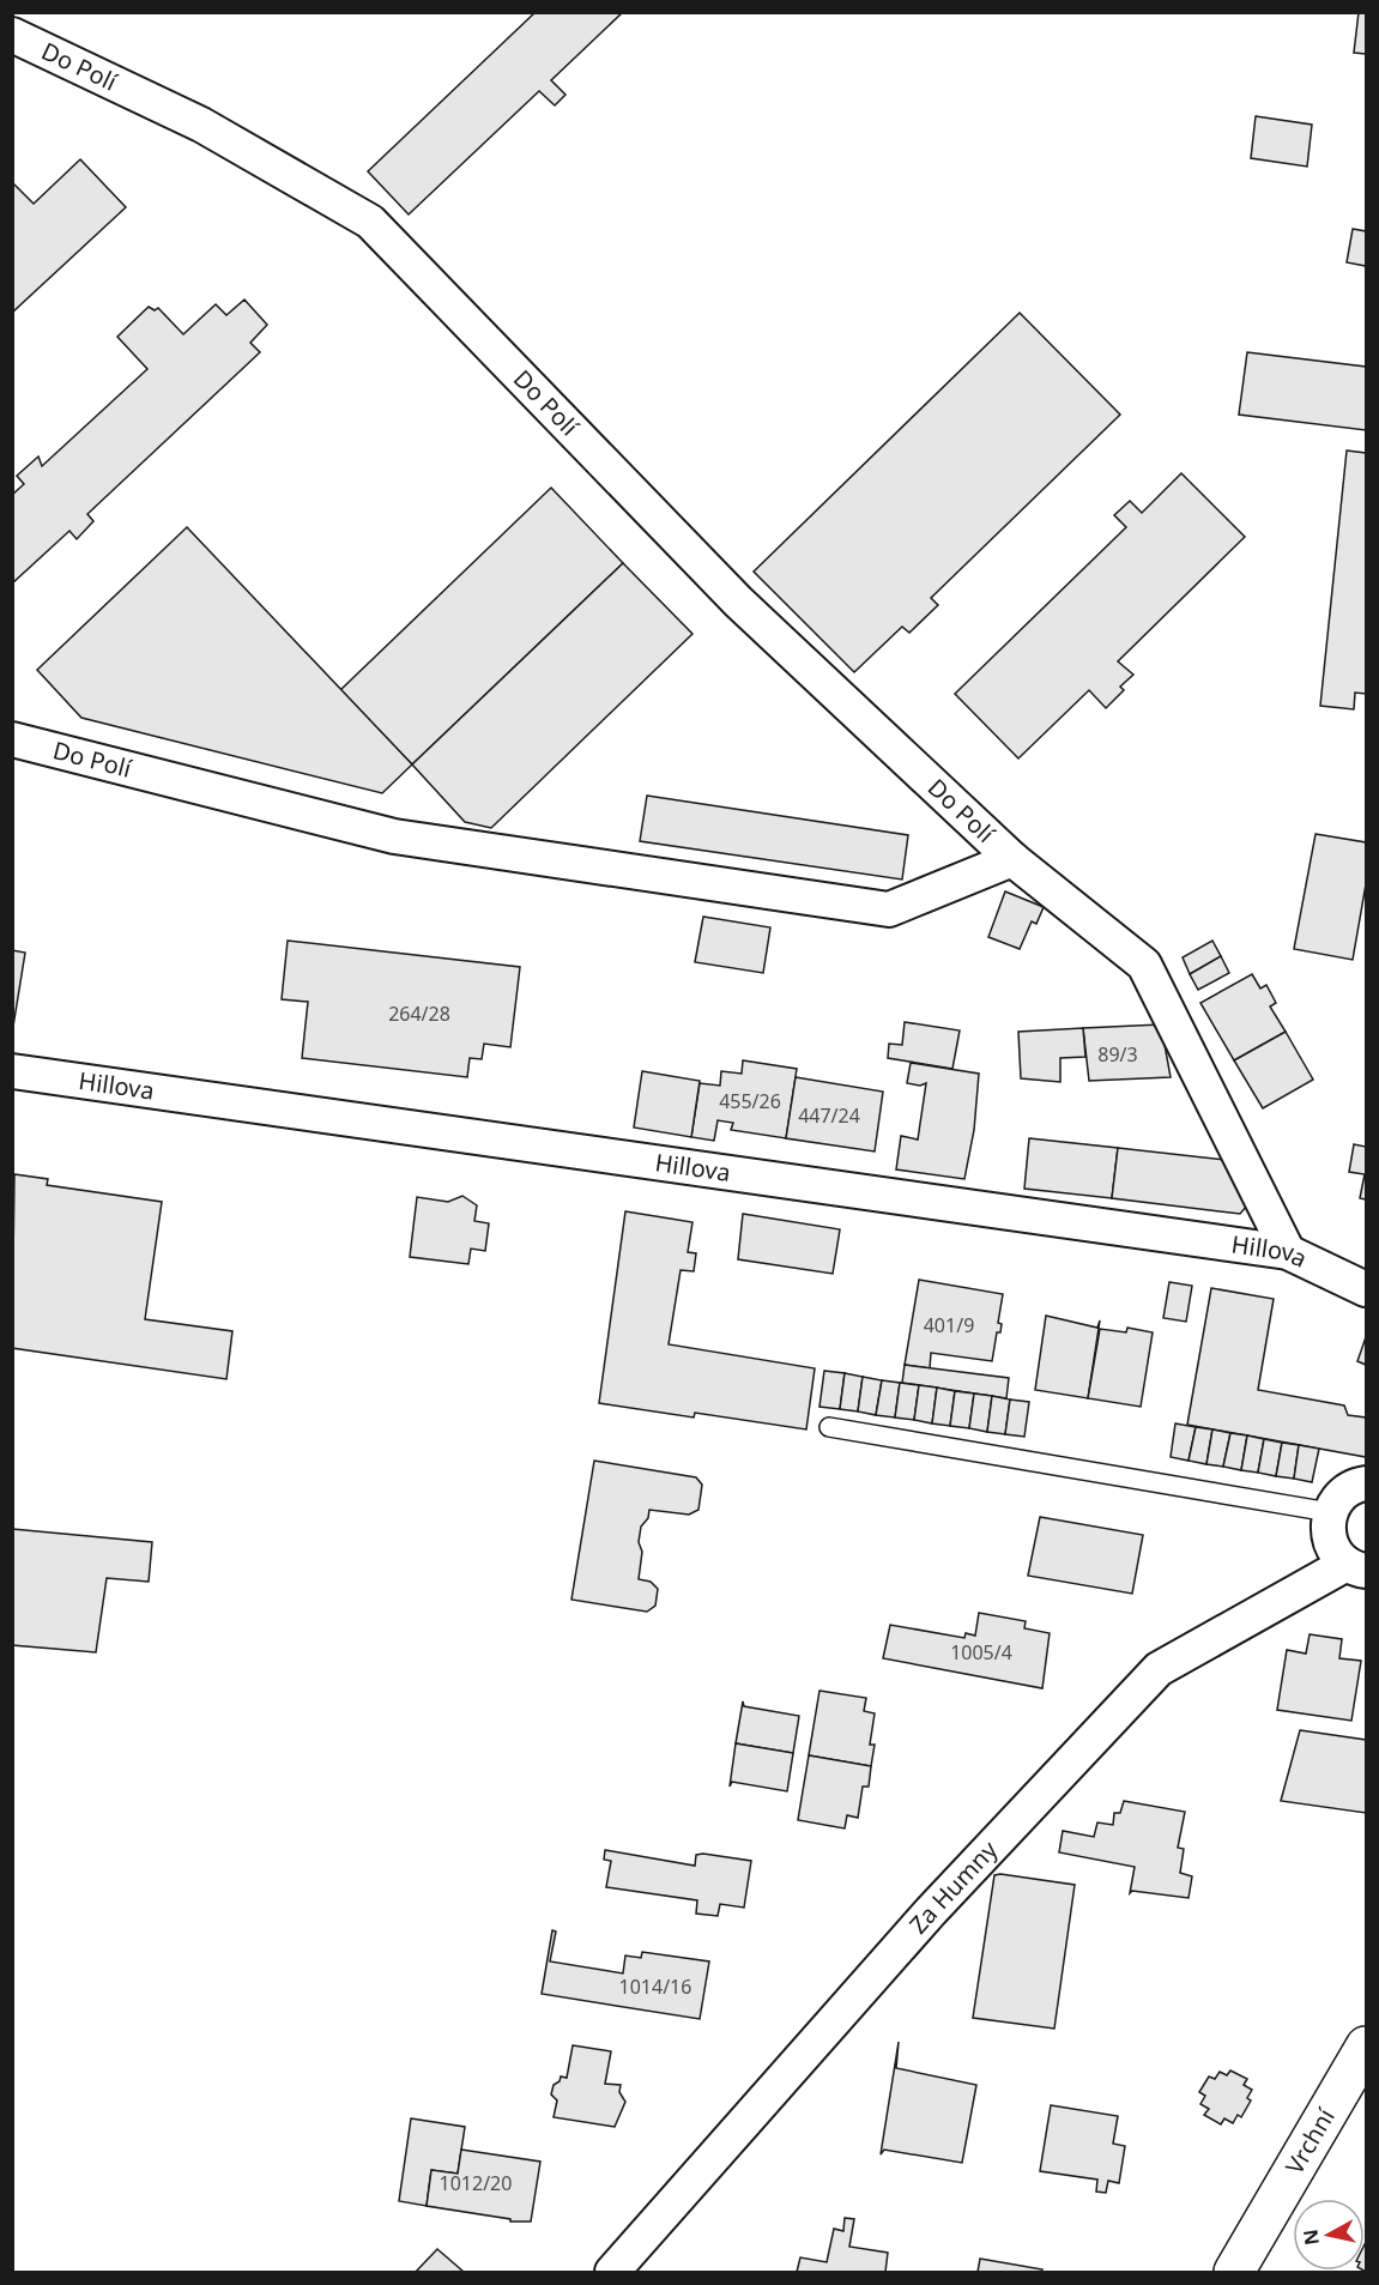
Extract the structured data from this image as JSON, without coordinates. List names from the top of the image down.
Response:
{
  "streets": {
    "street": [
      "Do Polí",
      "Hillova",
      "Za Humny",
      "Vrchní"
    ]
  },
  "crossings": [
    ["Do Polí", "Hillova"]
  ],
  "house_numbers": [
    "264/28",
    "89/3",
    "455/26",
    "447/24",
    "401/9",
    "1005/4",
    "1014/16",
    "1012/20"
  ],
  "north": "left"
}
